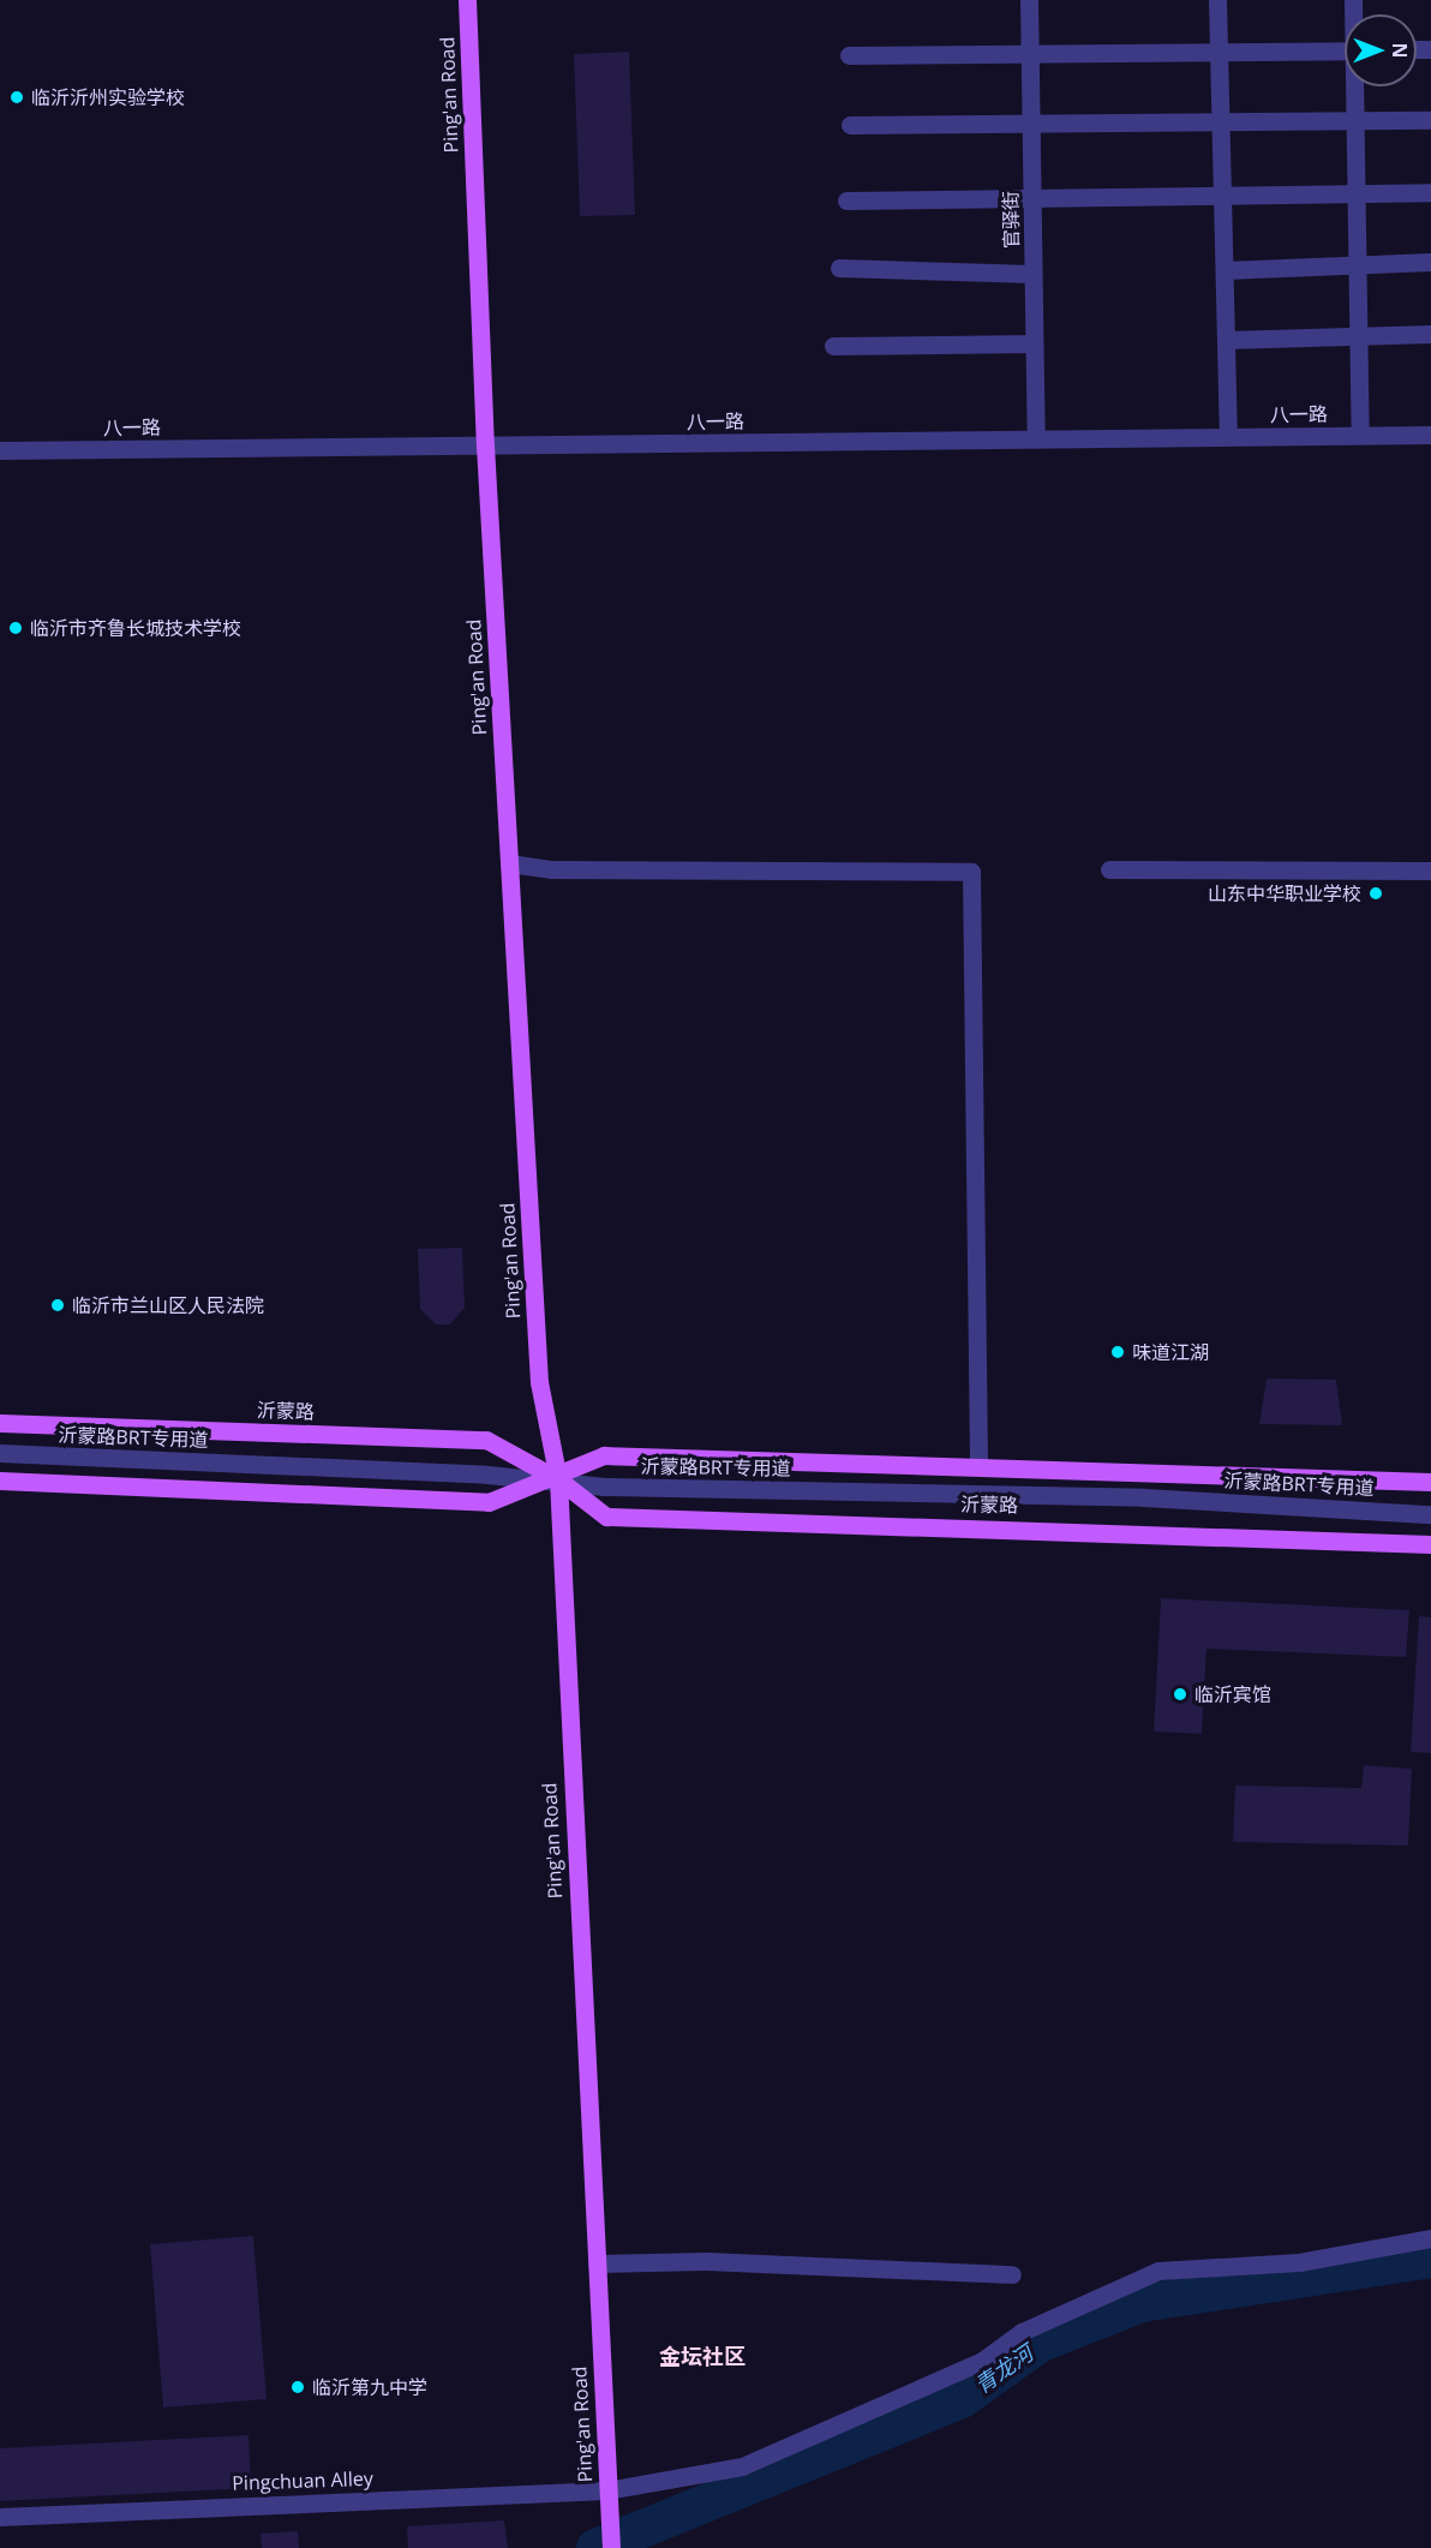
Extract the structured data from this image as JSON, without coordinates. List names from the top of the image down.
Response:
{
  "streets": {
    "main road": ["Ping'an Road", "沂蒙路"],
    "street": [
      "官驿街",
      "八一路",
      "沂蒙路BRT专用道",
      "Pingchuan Alley"
    ]
  },
  "crossings": [
    ["Ping'an Road", "八一路"],
    ["Ping'an Road", "沂蒙路"],
    ["Ping'an Road", "沂蒙路BRT专用道"],
    ["Ping'an Road", "Pingchuan Alley"],
    ["官驿街", "八一路"],
    ["沂蒙路", "沂蒙路BRT专用道"]
  ],
  "districts": ["金坛社区"],
  "water": ["青龙河"],
  "places": [
    "临沂沂州实验学校",
    "临沂市齐鲁长城技术学校",
    "山东中华职业学校",
    "临沂市兰山区人民法院",
    "味道江湖",
    "临沂宾馆",
    "临沂第九中学"
  ],
  "north": "right"
}
